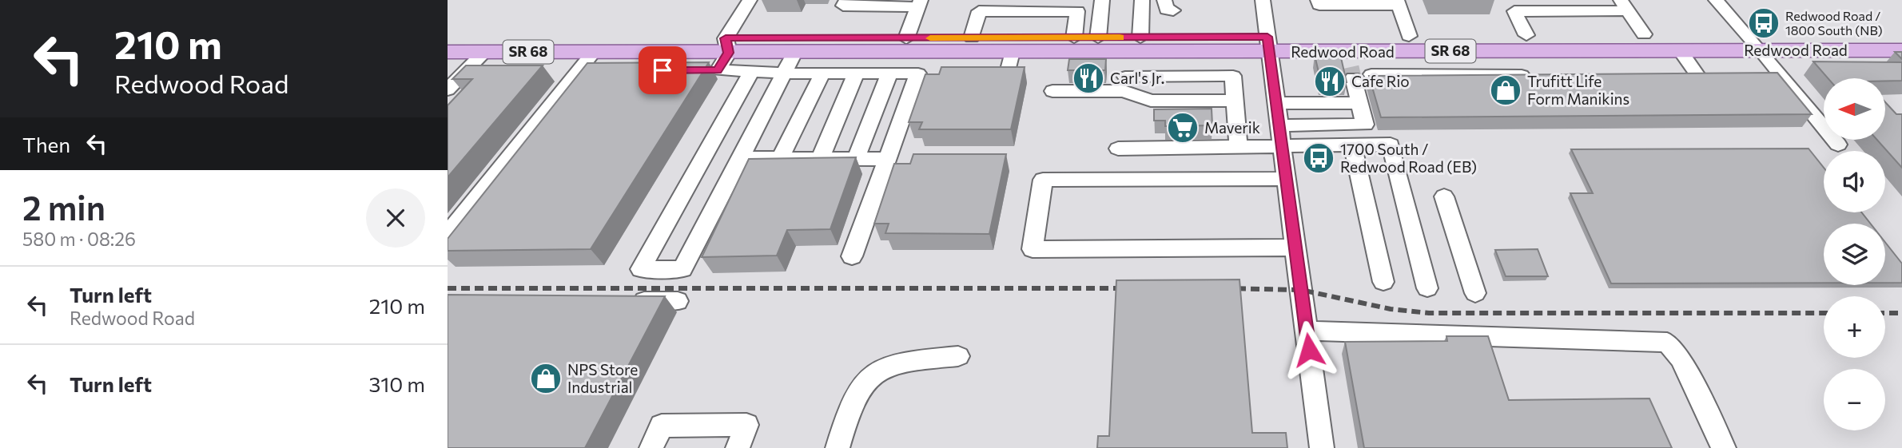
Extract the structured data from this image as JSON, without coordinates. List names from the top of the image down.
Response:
{
  "streets": {
    "main road": ["Redwood Road", "SR 68"]
  },
  "places": {
    "bus stop": ["Redwood Road / 1800 South (NB)", "1700 South / Redwood Road (EB)"],
    "restaurant": ["Carl's Jr.", "Cafe Rio"],
    "shop": ["Trufitt Life Form Manikins", "NPS Store Industrial"],
    "supermarket": ["Maverik"]
  },
  "north": "left",
  "page": {
    "turn": ["210 m", "Redwood Road"],
    "map_buttons": ["+", "−"],
    "then": "Then",
    "heading": ["2 min", "580 m · 08:26"],
    "list": [
      {
        "name": "Turn left",
        "note": "Redwood Road",
        "value": "210 m"
      },
      {
        "name": "Turn left",
        "value": "310 m"
      }
    ]
  }
}
